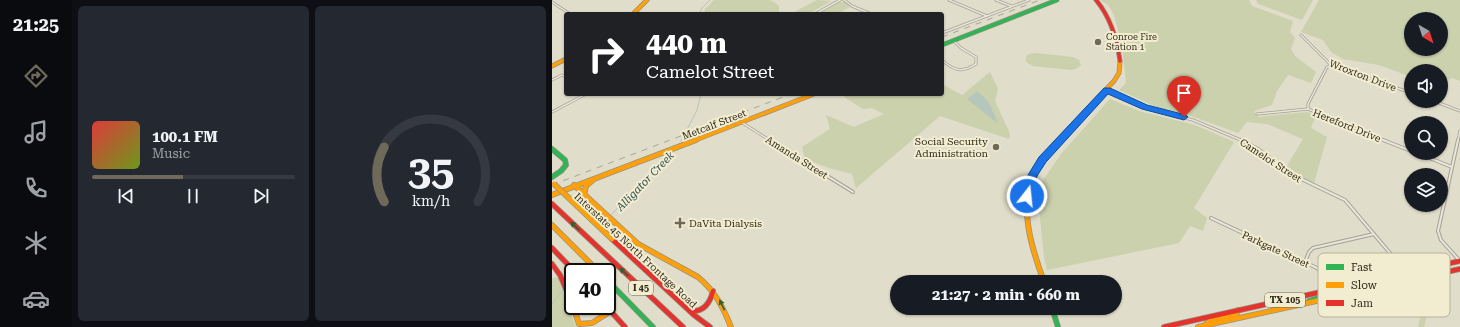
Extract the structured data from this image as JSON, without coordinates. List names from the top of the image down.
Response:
{
  "streets": {
    "main road": [
      "Metcalf Street",
      "Interstate 45 North Frontage Road",
      "I 45",
      "TX 105"
    ],
    "street": [
      "Wroxton Drive",
      "Hereford Drive",
      "Amanda Street",
      "Camelot Street",
      "Parkgate Street"
    ]
  },
  "crossings": [
    ["Metcalf Street", "Amanda Street"]
  ],
  "water": ["Alligator Creek"],
  "places": {
    "other": ["Conroe Fire Station 1", "Social Security Administration"],
    "health": ["DaVita Dialysis"]
  },
  "legend": ["Fast", "Slow", "Jam"],
  "north": "bottom right",
  "page": {
    "tabs": "21:25",
    "turn": ["440 m", "Camelot Street"],
    "song": ["100.1 FM", "Music"],
    "limit": "40",
    "trip": "21:27 · 2 min · 660 m",
    "gauge": ["35", "km/h"]
  }
}
